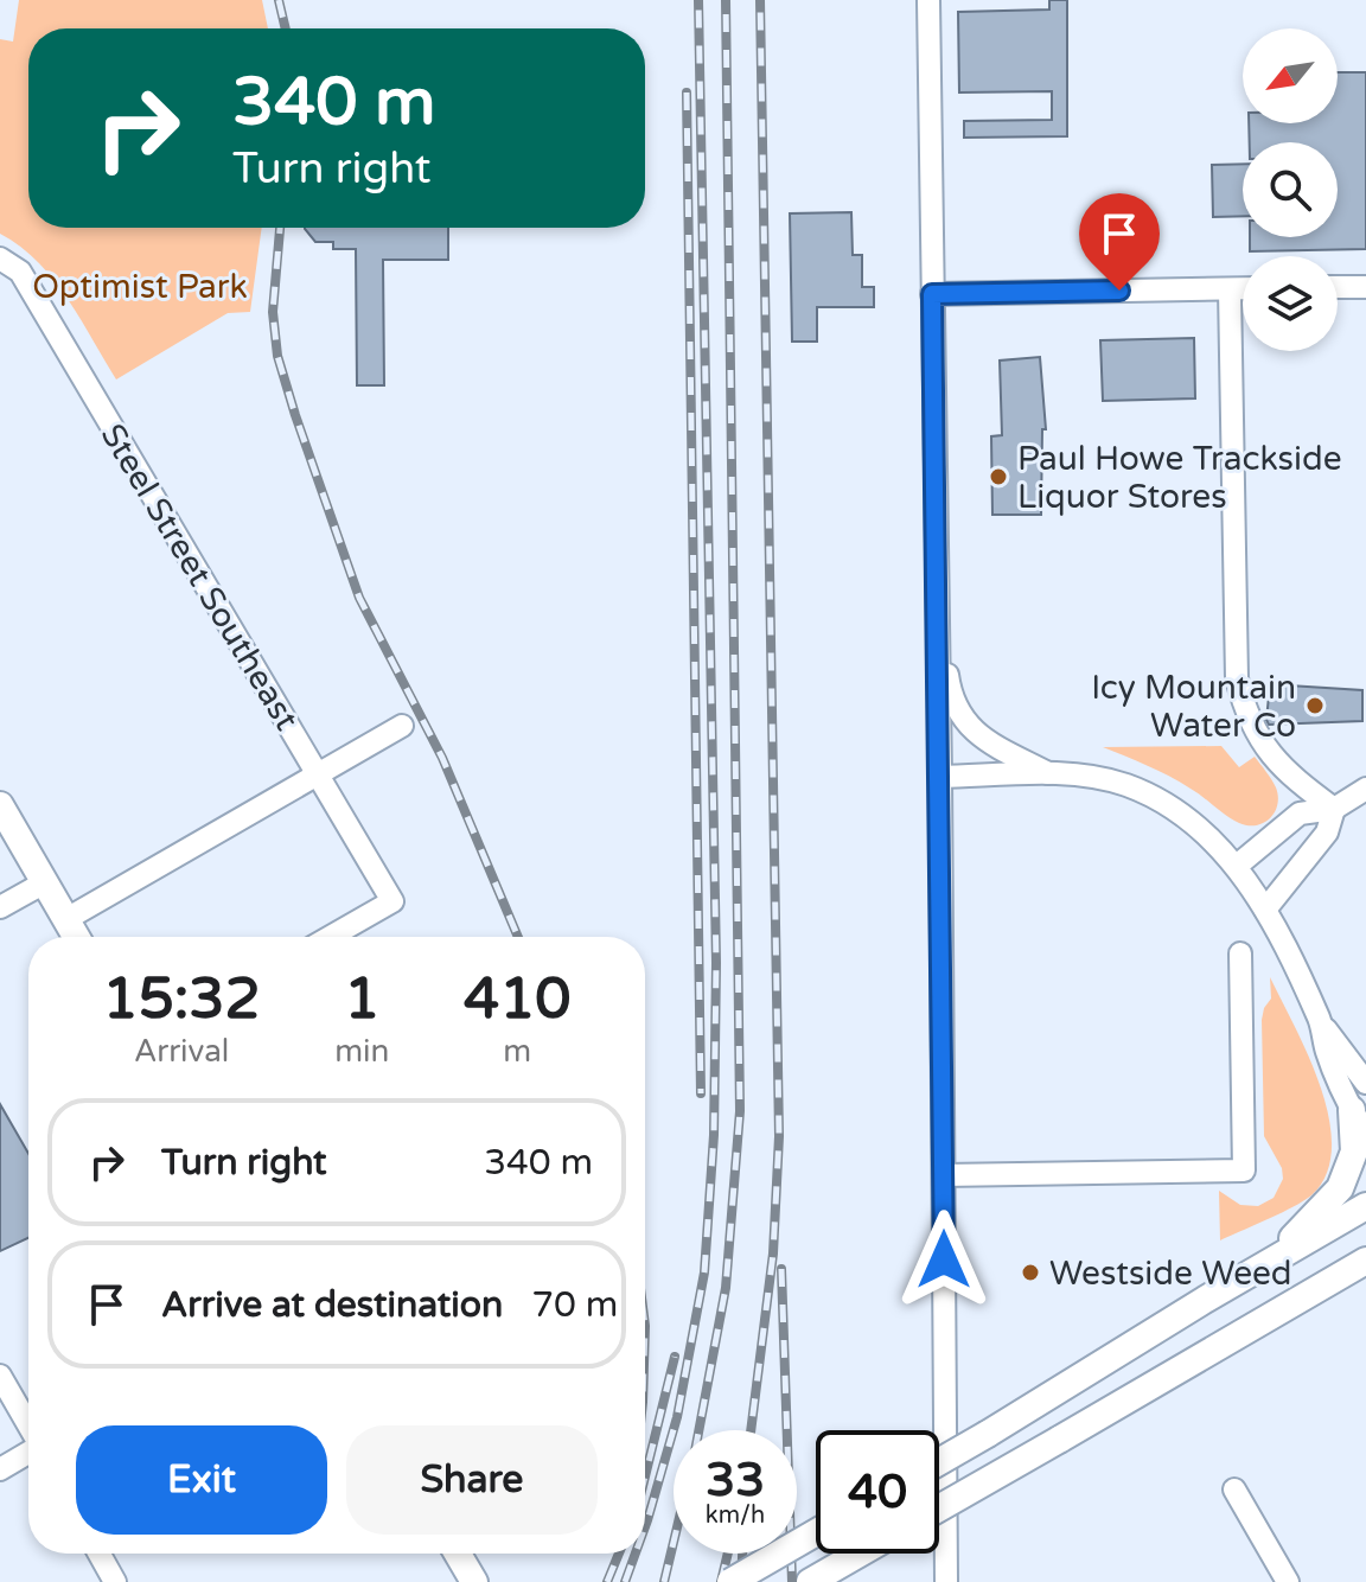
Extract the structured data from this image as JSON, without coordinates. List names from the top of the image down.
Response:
{
  "streets": {
    "street": ["Steel Street Southeast"]
  },
  "parks": ["Optimist Park"],
  "places": ["Paul Howe Trackside Liquor Stores", "Icy Mountain Water Co", "Westside Weed"],
  "north": "bottom left",
  "page": {
    "turn": ["340 m", "Turn right"],
    "eta": [
      "15:32",
      "Arrival",
      "1",
      "min",
      "410",
      "m"
    ],
    "list": [
      {
        "name": "Turn right",
        "value": "340 m"
      },
      {
        "name": "Arrive at destination",
        "value": "70 m"
      }
    ],
    "buttons": ["Exit", "Share"],
    "speed": "33 km/h",
    "limit": "40"
  }
}
